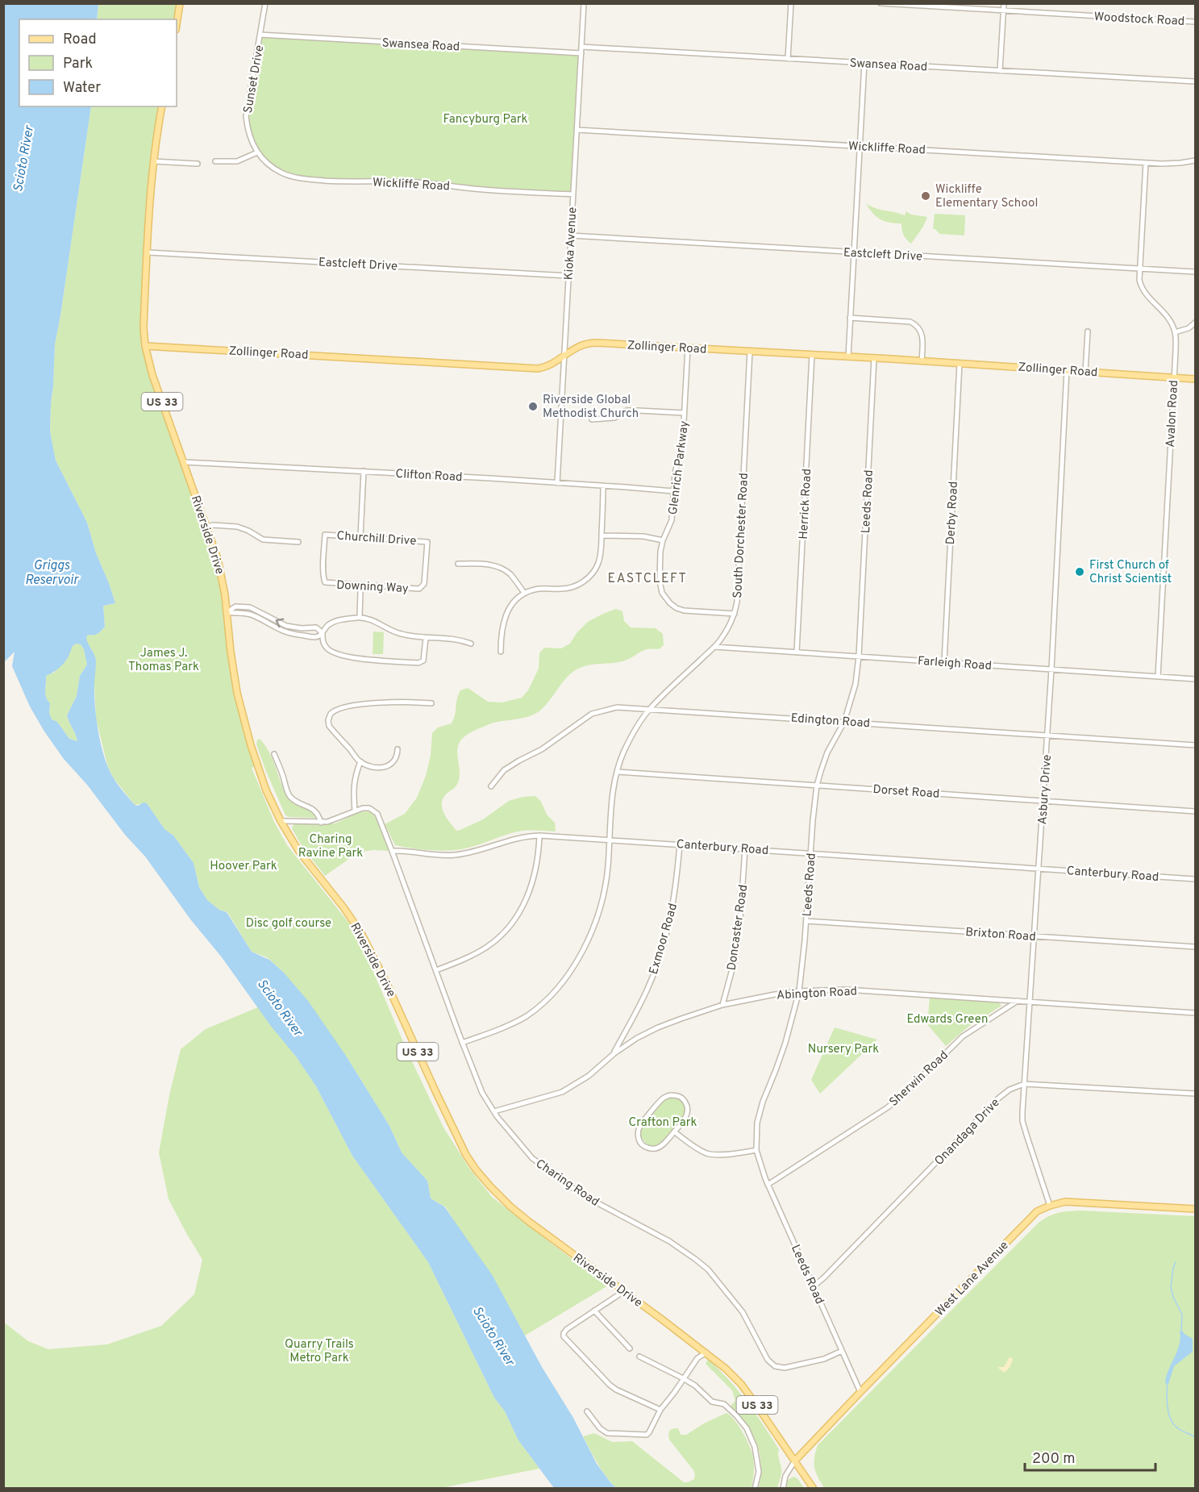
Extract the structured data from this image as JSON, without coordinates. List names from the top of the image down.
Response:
{
  "streets": {
    "main road": [
      "Zollinger Road",
      "US 33",
      "Riverside Drive",
      "West Lane Avenue"
    ],
    "street": [
      "Woodstock Road",
      "Swansea Road",
      "Sunset Drive",
      "Wickliffe Road",
      "Kioka Avenue",
      "Eastcleft Drive",
      "Avalon Road",
      "Glenrich Parkway",
      "Clifton Road",
      "Leeds Road",
      "Herrick Road",
      "Derby Road",
      "South Dorchester Road",
      "Churchill Drive",
      "Downing Way",
      "Farleigh Road",
      "Edington Road",
      "Asbury Drive",
      "Dorset Road",
      "Canterbury Road",
      "Doncaster Road",
      "Brixton Road",
      "Exmoor Road",
      "Abington Road",
      "Sherwin Road",
      "Onandaga Drive",
      "Charing Road"
    ]
  },
  "crossings": [
    ["Swansea Road", "Sunset Drive"],
    ["Swansea Road", "Kioka Avenue"],
    ["Sunset Drive", "Wickliffe Road"],
    ["Wickliffe Road", "Kioka Avenue"],
    ["Kioka Avenue", "Eastcleft Drive"],
    ["Kioka Avenue", "Zollinger Road"],
    ["Kioka Avenue", "Clifton Road"],
    ["Eastcleft Drive", "Riverside Drive"],
    ["Zollinger Road", "Avalon Road"],
    ["Zollinger Road", "Glenrich Parkway"],
    ["Zollinger Road", "Leeds Road"],
    ["Zollinger Road", "Herrick Road"],
    ["Zollinger Road", "Derby Road"],
    ["Zollinger Road", "Riverside Drive"],
    ["Zollinger Road", "South Dorchester Road"],
    ["Zollinger Road", "Asbury Drive"],
    ["Avalon Road", "Farleigh Road"],
    ["Glenrich Parkway", "Clifton Road"],
    ["Glenrich Parkway", "South Dorchester Road"],
    ["Clifton Road", "Riverside Drive"],
    ["Leeds Road", "Farleigh Road"],
    ["Leeds Road", "Edington Road"],
    ["Leeds Road", "Dorset Road"],
    ["Leeds Road", "Canterbury Road"],
    ["Leeds Road", "Brixton Road"],
    ["Leeds Road", "Abington Road"],
    ["Leeds Road", "Sherwin Road"],
    ["Leeds Road", "Onandaga Drive"],
    ["Leeds Road", "Charing Road"],
    ["Leeds Road", "West Lane Avenue"],
    ["Herrick Road", "Farleigh Road"],
    ["Derby Road", "Farleigh Road"],
    ["Riverside Drive", "West Lane Avenue"],
    ["South Dorchester Road", "Farleigh Road"],
    ["South Dorchester Road", "Edington Road"],
    ["South Dorchester Road", "Dorset Road"],
    ["South Dorchester Road", "Canterbury Road"],
    ["South Dorchester Road", "Charing Road"],
    ["Churchill Drive", "Downing Way"],
    ["Farleigh Road", "Asbury Drive"],
    ["Edington Road", "Asbury Drive"],
    ["Asbury Drive", "Dorset Road"],
    ["Asbury Drive", "Canterbury Road"],
    ["Asbury Drive", "Brixton Road"],
    ["Asbury Drive", "Abington Road"],
    ["Asbury Drive", "Onandaga Drive"],
    ["Asbury Drive", "West Lane Avenue"],
    ["Canterbury Road", "Doncaster Road"],
    ["Canterbury Road", "Exmoor Road"],
    ["Canterbury Road", "Charing Road"],
    ["Doncaster Road", "Abington Road"],
    ["Exmoor Road", "Abington Road"],
    ["Abington Road", "Sherwin Road"],
    ["Abington Road", "Charing Road"]
  ],
  "districts": ["EASTCLEFT"],
  "water": ["Scioto River", "Griggs Reservoir"],
  "parks": [
    "Fancyburg Park",
    "James J. Thomas Park",
    "Charing Ravine Park",
    "Hoover Park",
    "Disc golf course",
    "Edwards Green",
    "Nursery Park",
    "Crafton Park",
    "Quarry Trails Metro Park"
  ],
  "places": ["Wickliffe Elementary School", "Riverside Global Methodist Church", "First Church of Christ Scientist"],
  "legend": ["Road", "Park", "Water"],
  "scale_bar": "200 m"
}
